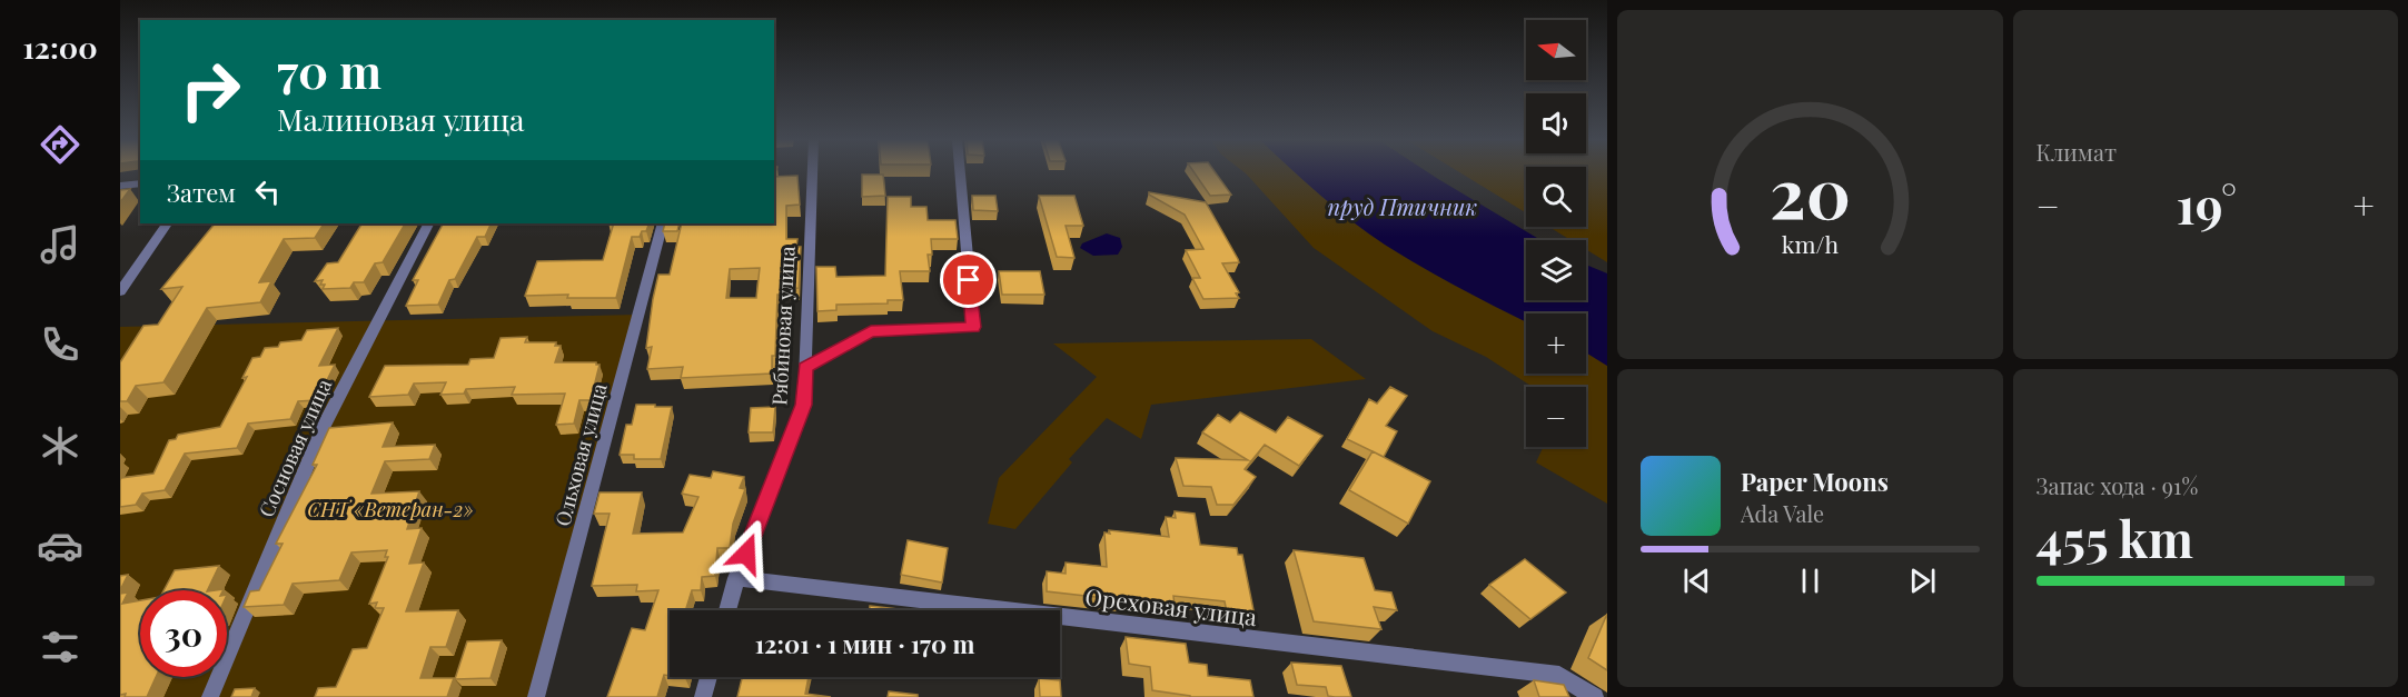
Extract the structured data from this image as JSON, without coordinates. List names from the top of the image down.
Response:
{
  "streets": {
    "street": [
      "Рябиновая улица",
      "Сосновая улица",
      "Ольховая улица",
      "Ореховая улица"
    ]
  },
  "crossings": [
    ["Рябиновая улица", "Ореховая улица"]
  ],
  "water": ["пруд Птичник"],
  "parks": ["СНТ «Ветеран-2»"],
  "north": "left",
  "page": {
    "tabs": "12:00",
    "tile": [
      "Климат",
      ["Запас хода · 91%", "455 km"]
    ],
    "map_buttons": ["+", "−"],
    "turn": ["70 m", "Малиновая улица"],
    "then": "Затем",
    "heat": ["−", "19°", "+"],
    "song": ["Paper Moons", "Ada Vale"],
    "limit": "30",
    "trip": "12:01 · 1 мин · 170 m",
    "gauge": ["20", "km/h"]
  }
}
